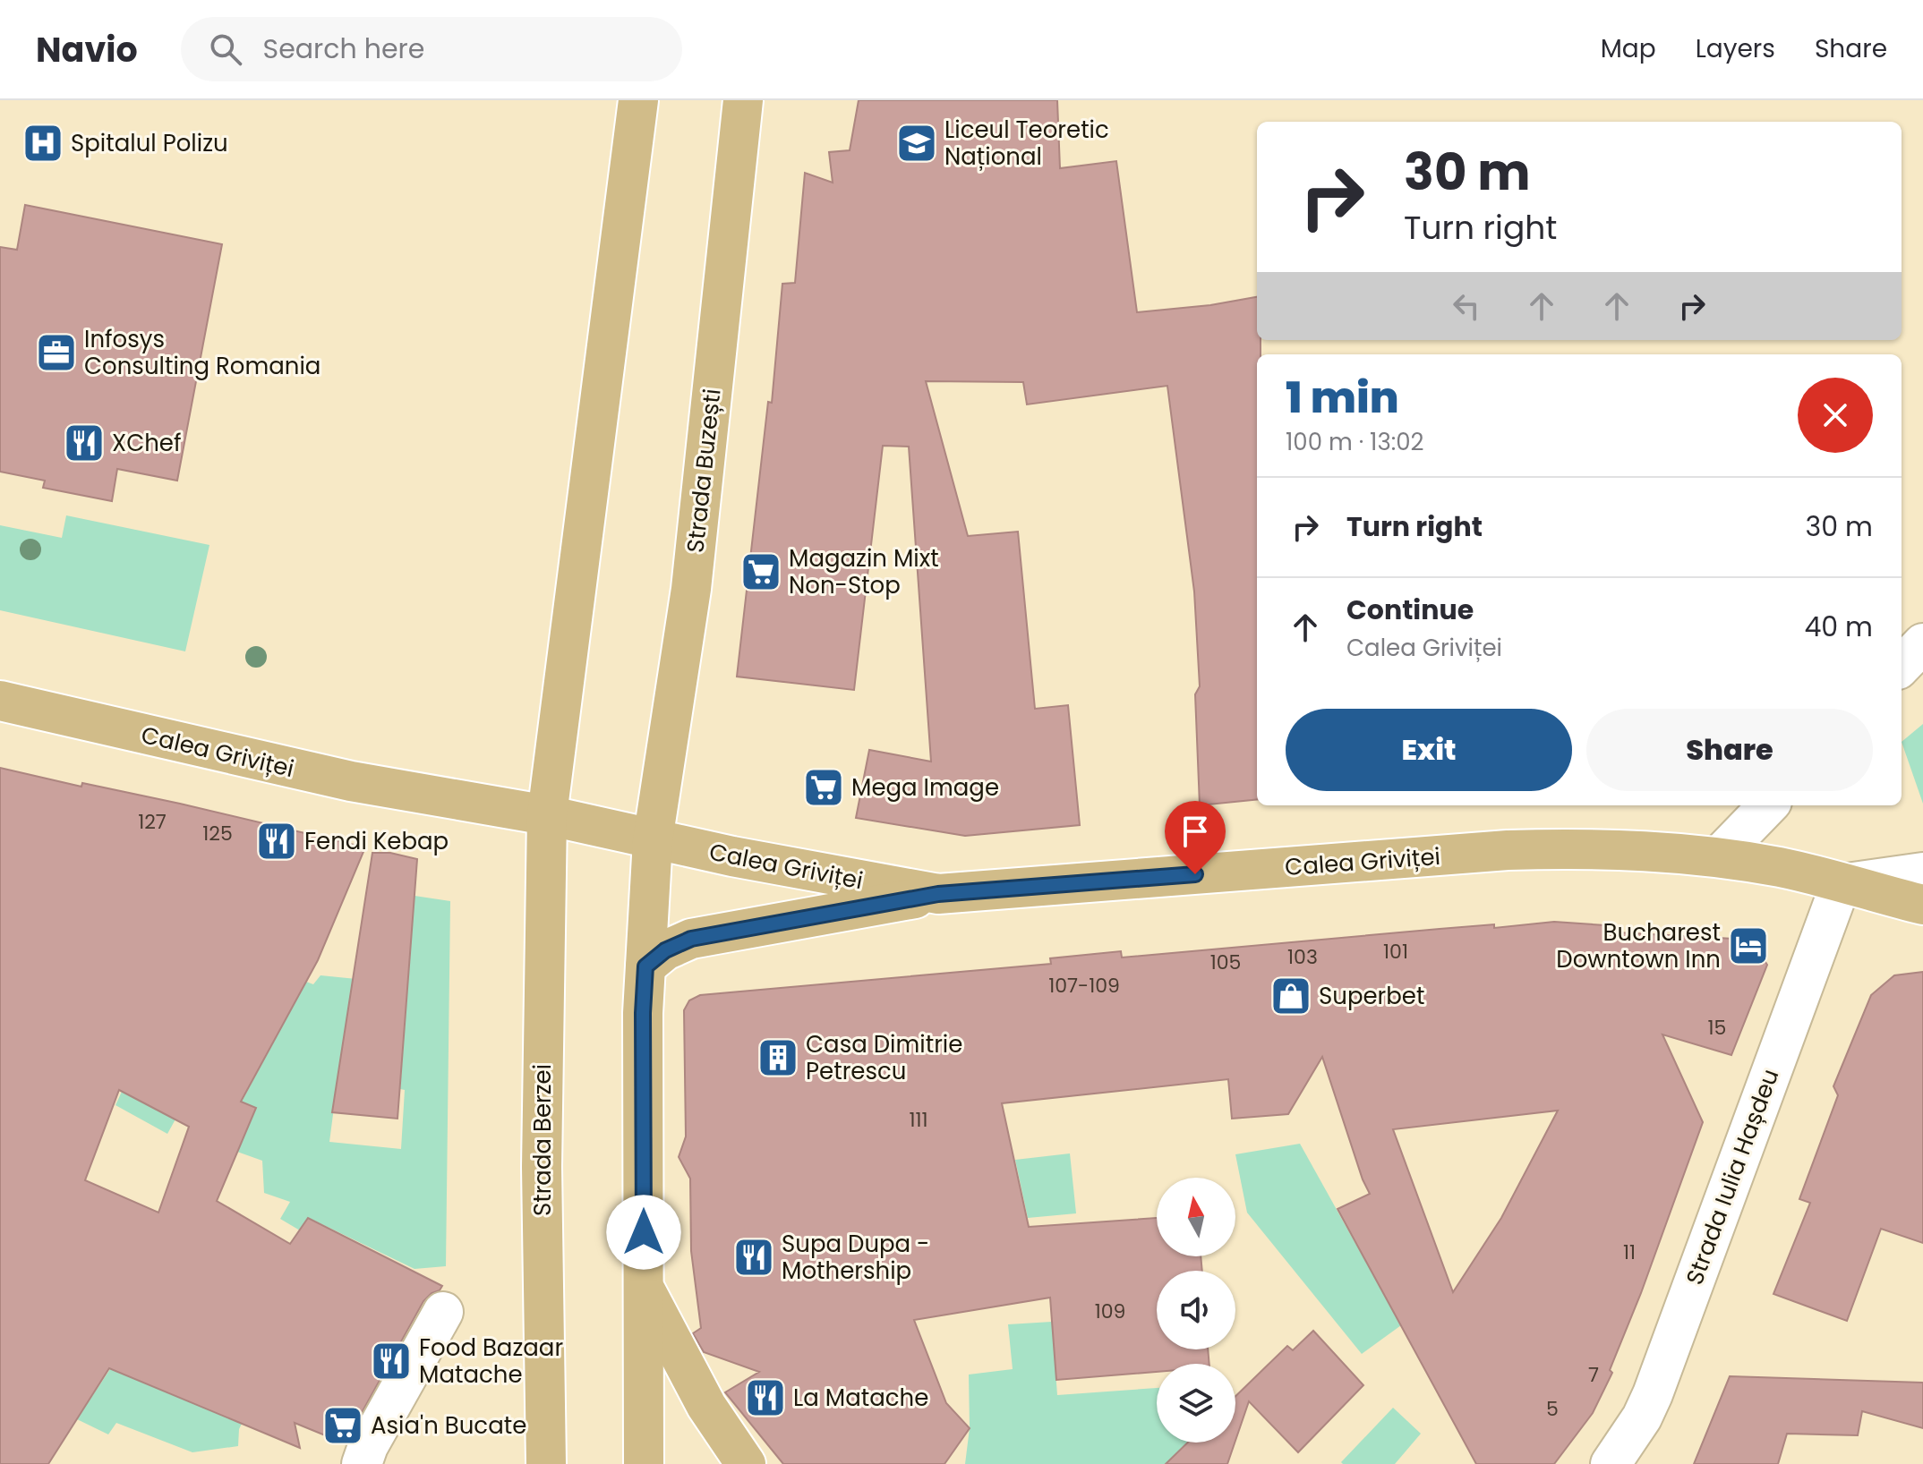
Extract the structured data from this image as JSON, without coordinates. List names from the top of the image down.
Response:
{
  "streets": {
    "main road": ["Strada Buzești", "Calea Griviței", "Strada Berzei"],
    "street": ["Strada Iulia Hașdeu"]
  },
  "crossings": [
    ["Strada Buzești", "Calea Griviței"],
    ["Calea Griviței", "Strada Berzei"],
    ["Calea Griviței", "Strada Iulia Hașdeu"]
  ],
  "places": {
    "hospital": ["Spitalul Polizu"],
    "school or university": ["Liceul Teoretic Național"],
    "office": ["Infosys Consulting Romania"],
    "restaurant": [
      "XChef",
      "Fendi Kebap",
      "Supa Dupa - Mothership",
      "Food Bazaar Matache",
      "La Matache"
    ],
    "supermarket": ["Magazin Mixt Non-Stop", "Mega Image", "Asia'n Bucate"],
    "hotel": ["Bucharest Downtown Inn"],
    "shop": ["Superbet"],
    "building": ["Casa Dimitrie Petrescu"]
  },
  "house_numbers": [
    "127",
    "125",
    "101",
    "103",
    "105",
    "107-109",
    "15",
    "111",
    "11",
    "109",
    "7",
    "5"
  ],
  "north": "top",
  "page": {
    "header": "Navio",
    "search": "Search here",
    "nav": ["Map", "Layers", "Share"],
    "turn": ["30 m", "Turn right"],
    "heading": ["1 min", "100 m · 13:02"],
    "list": [
      {
        "name": "Turn right",
        "value": "30 m"
      },
      {
        "name": "Continue",
        "note": "Calea Griviței",
        "value": "40 m"
      }
    ],
    "buttons": ["Exit", "Share"]
  }
}
